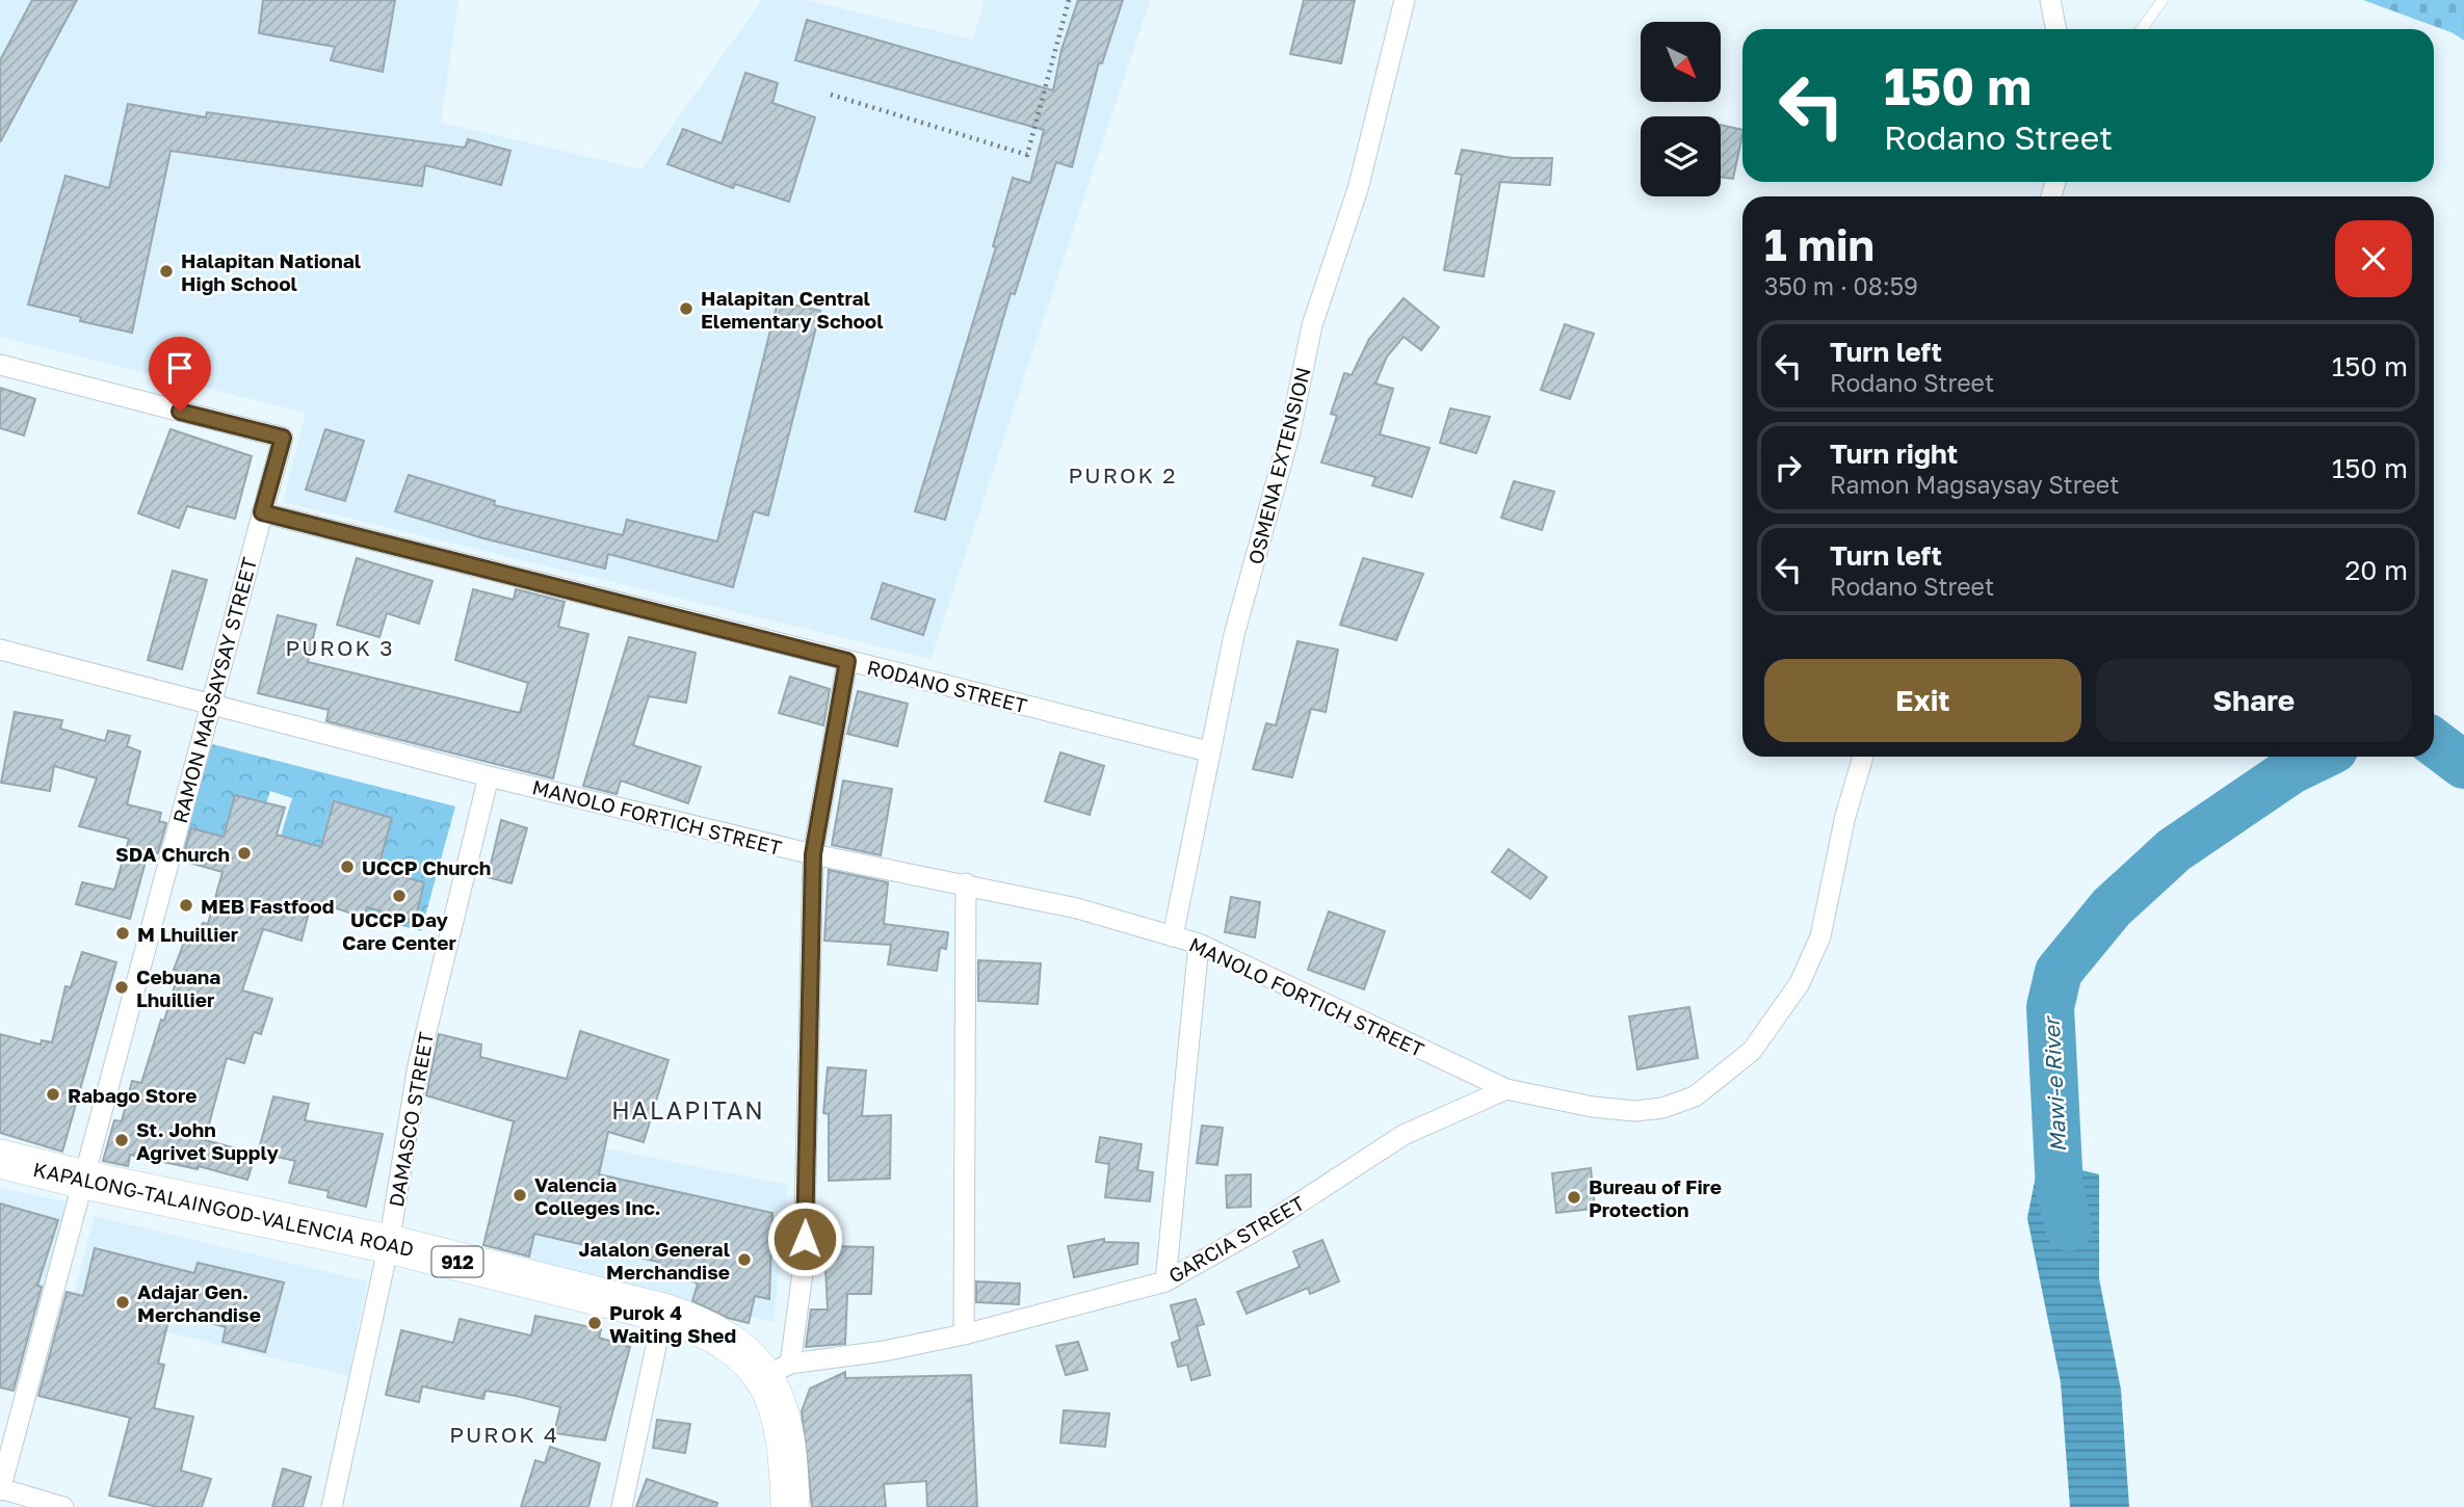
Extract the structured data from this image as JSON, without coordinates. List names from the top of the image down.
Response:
{
  "streets": {
    "highway": ["KAPALONG-TALAINGOD-VALENCIA ROAD", "912"],
    "street": [
      "OSMENA EXTENSION",
      "RODANO STREET",
      "RAMON MAGSAYSAY STREET",
      "MANOLO FORTICH STREET",
      "DAMASCO STREET",
      "GARCIA STREET"
    ]
  },
  "crossings": [
    ["OSMENA EXTENSION", "RODANO STREET"],
    ["OSMENA EXTENSION", "MANOLO FORTICH STREET"],
    ["RODANO STREET", "RAMON MAGSAYSAY STREET"],
    ["RAMON MAGSAYSAY STREET", "MANOLO FORTICH STREET"],
    ["RAMON MAGSAYSAY STREET", "KAPALONG-TALAINGOD-VALENCIA ROAD"],
    ["MANOLO FORTICH STREET", "DAMASCO STREET"],
    ["MANOLO FORTICH STREET", "GARCIA STREET"],
    ["DAMASCO STREET", "KAPALONG-TALAINGOD-VALENCIA ROAD"],
    ["KAPALONG-TALAINGOD-VALENCIA ROAD", "GARCIA STREET"]
  ],
  "districts": [
    "PUROK 2",
    "PUROK 3",
    "HALAPITAN",
    "PUROK 4"
  ],
  "water": ["Mawi-e River"],
  "places": [
    "Halapitan National High School",
    "Halapitan Central Elementary School",
    "SDA Church",
    "UCCP Church",
    "UCCP Day Care Center",
    "MEB Fastfood",
    "M Lhuillier",
    "Cebuana Lhuillier",
    "Rabago Store",
    "St. John Agrivet Supply",
    "Valencia Colleges Inc.",
    "Bureau of Fire Protection",
    "Jalalon General Merchandise",
    "Adajar Gen. Merchandise",
    "Purok 4 Waiting Shed"
  ],
  "north": "bottom right",
  "page": {
    "turn": ["150 m", "Rodano Street"],
    "heading": ["1 min", "350 m · 08:59"],
    "list": [
      {
        "name": "Turn left",
        "note": "Rodano Street",
        "value": "150 m"
      },
      {
        "name": "Turn right",
        "note": "Ramon Magsaysay Street",
        "value": "150 m"
      },
      {
        "name": "Turn left",
        "note": "Rodano Street",
        "value": "20 m"
      }
    ],
    "buttons": ["Exit", "Share"]
  }
}
